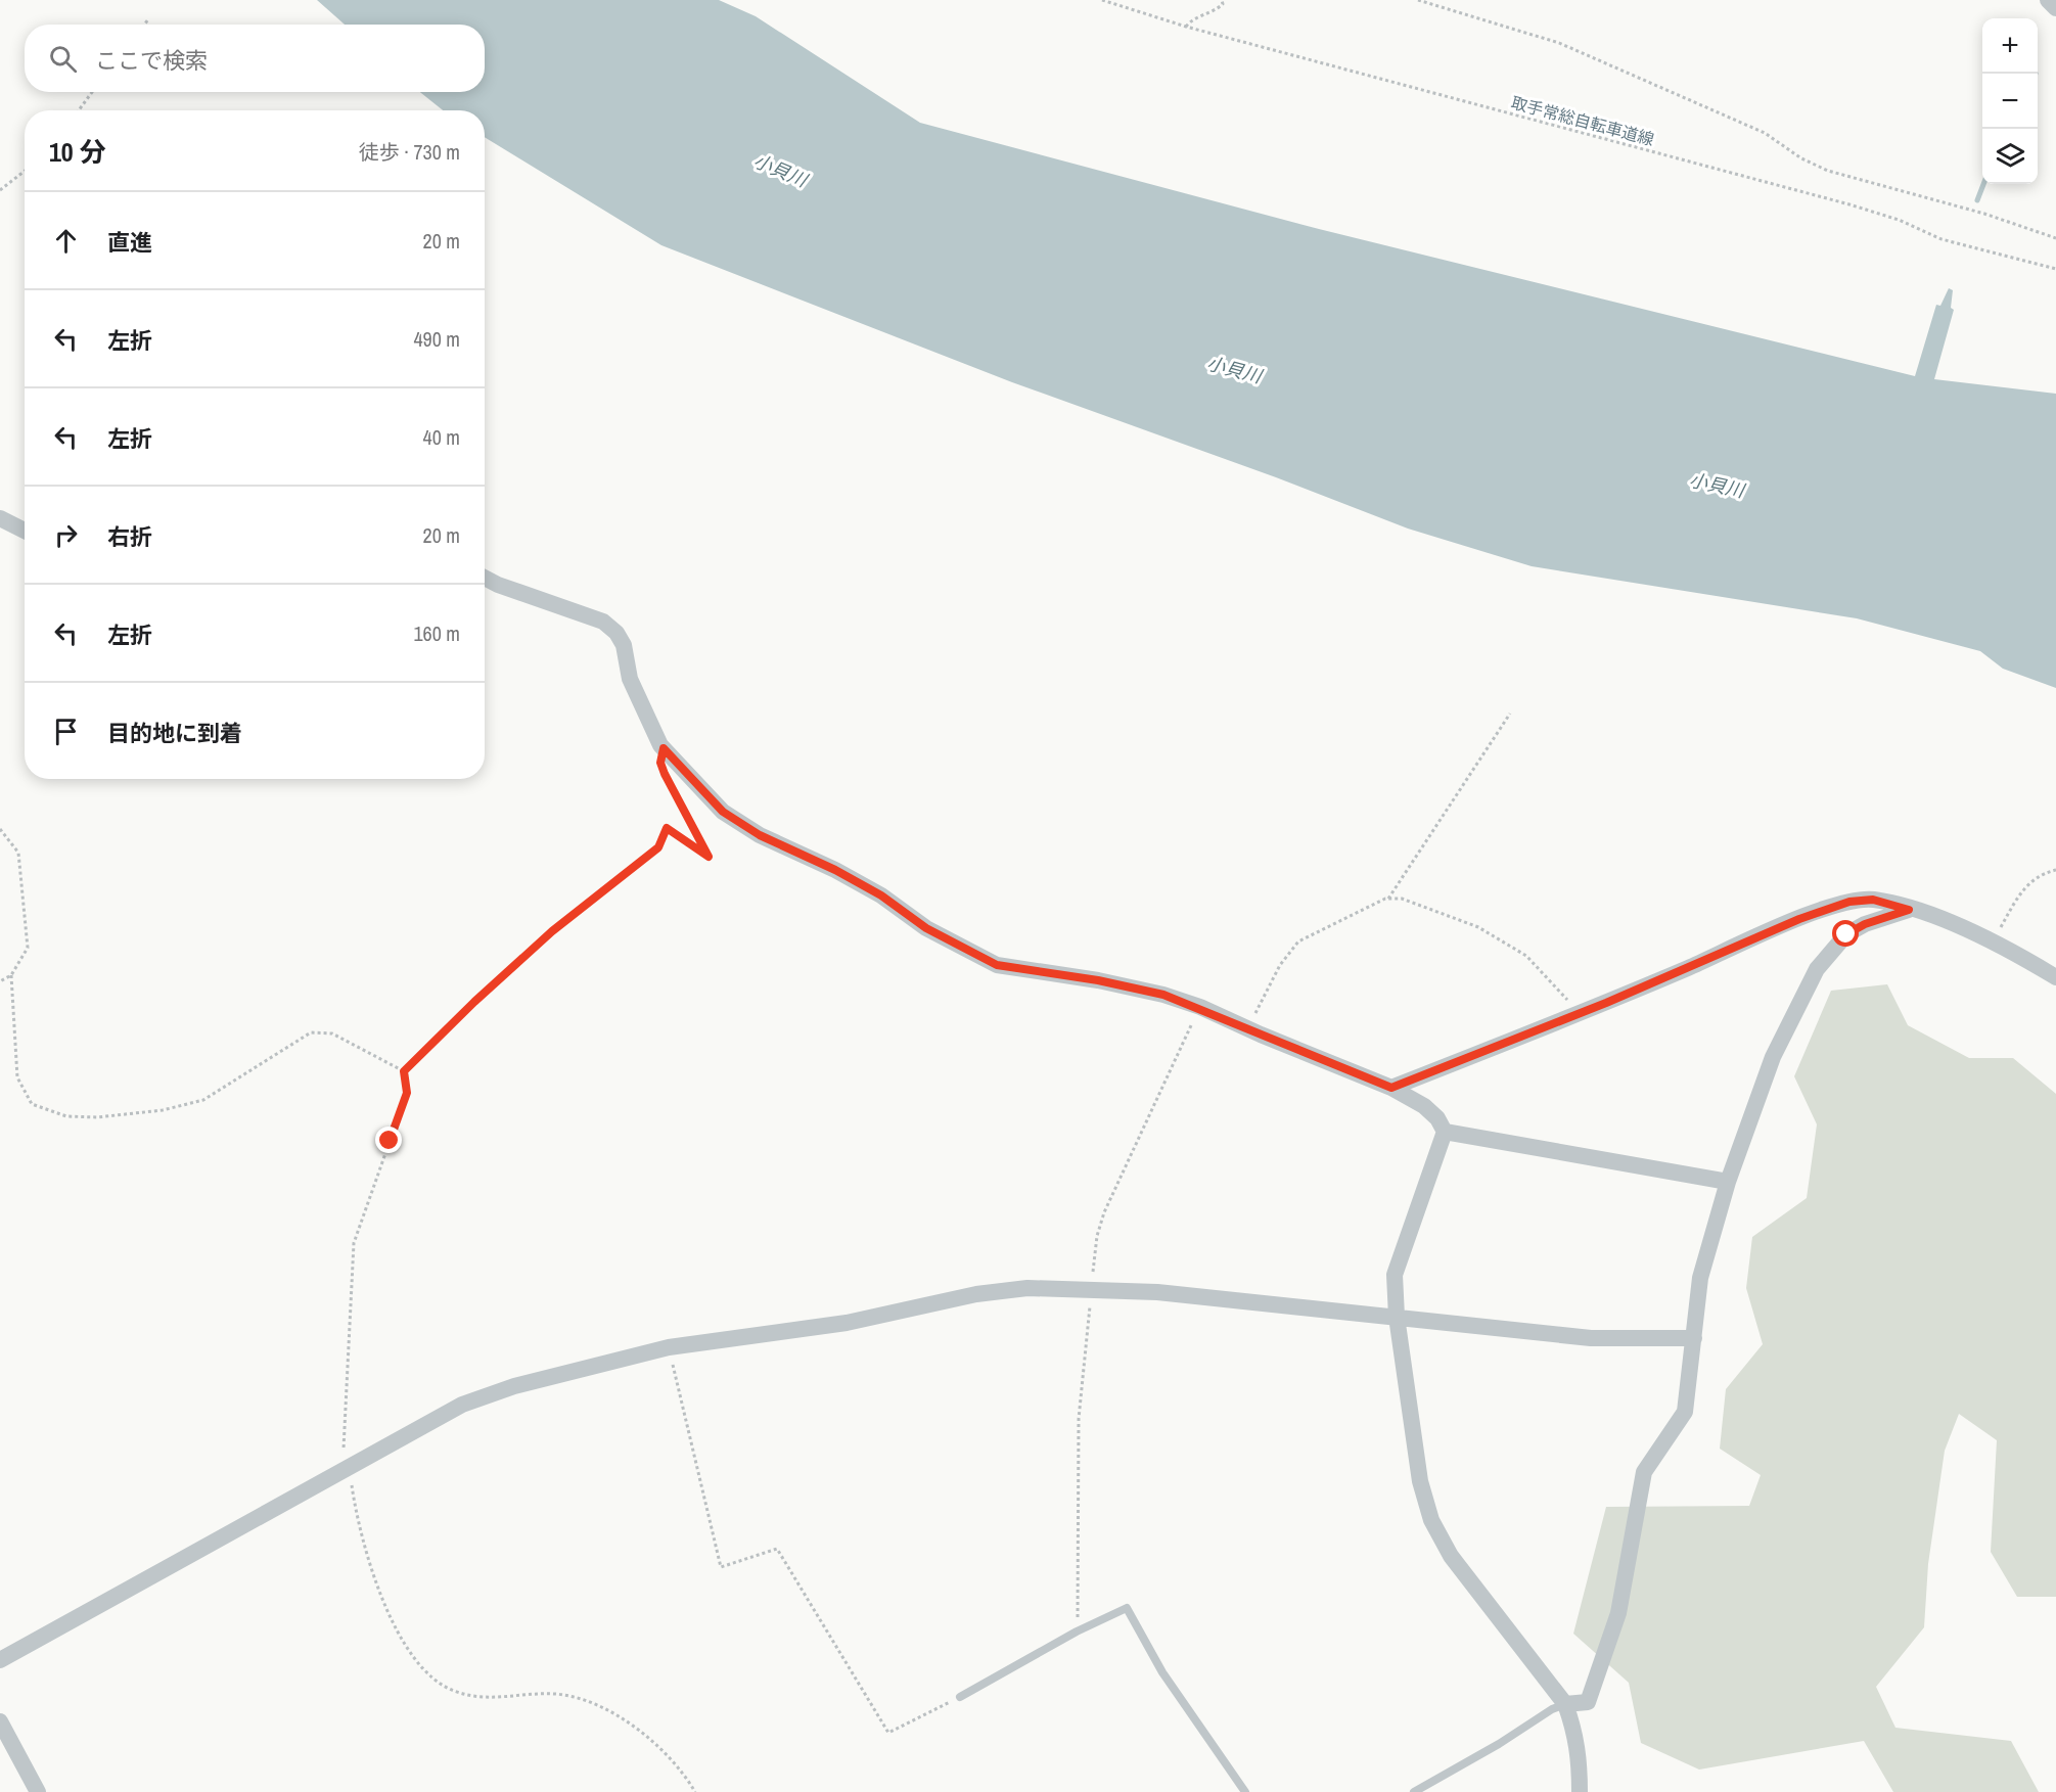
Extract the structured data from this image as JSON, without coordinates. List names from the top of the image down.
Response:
{
  "streets": {
    "path": ["取手常総自転車道線"]
  },
  "water": ["小貝川"],
  "page": {
    "map_buttons": ["+", "−"],
    "search": "ここで検索",
    "heading": ["10 分", "徒歩 · 730 m"],
    "list": [
      ["直進", "20 m"],
      ["左折", "490 m"],
      ["左折", "40 m"],
      ["右折", "20 m"],
      ["左折", "160 m"],
      "目的地に到着"
    ]
  }
}
